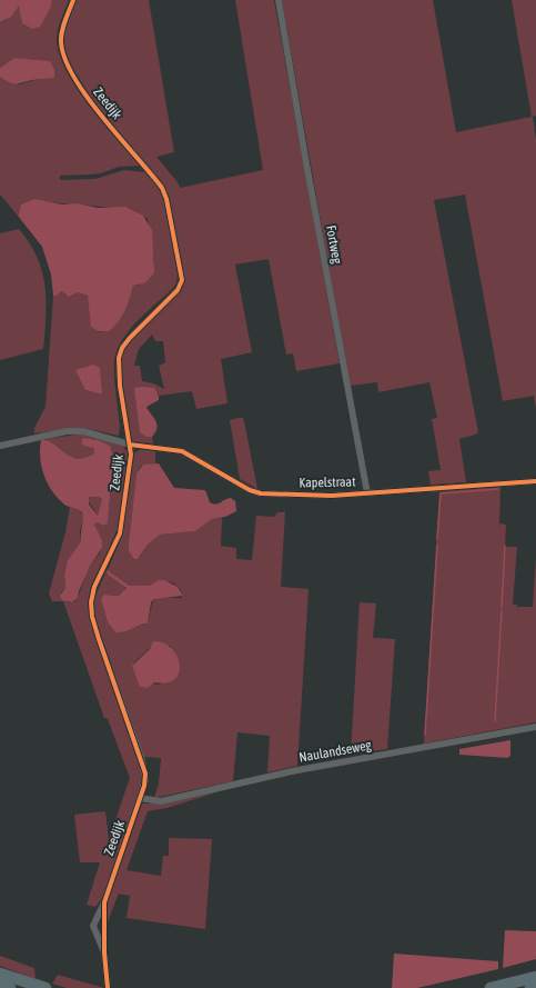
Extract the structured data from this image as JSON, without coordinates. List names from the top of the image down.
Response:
{
  "streets": {
    "street": [
      "Zeedijk",
      "Fortweg",
      "Kapelstraat",
      "Naulandseweg"
    ]
  },
  "crossings": [
    ["Zeedijk", "Kapelstraat"],
    ["Zeedijk", "Naulandseweg"],
    ["Fortweg", "Kapelstraat"]
  ]
}
